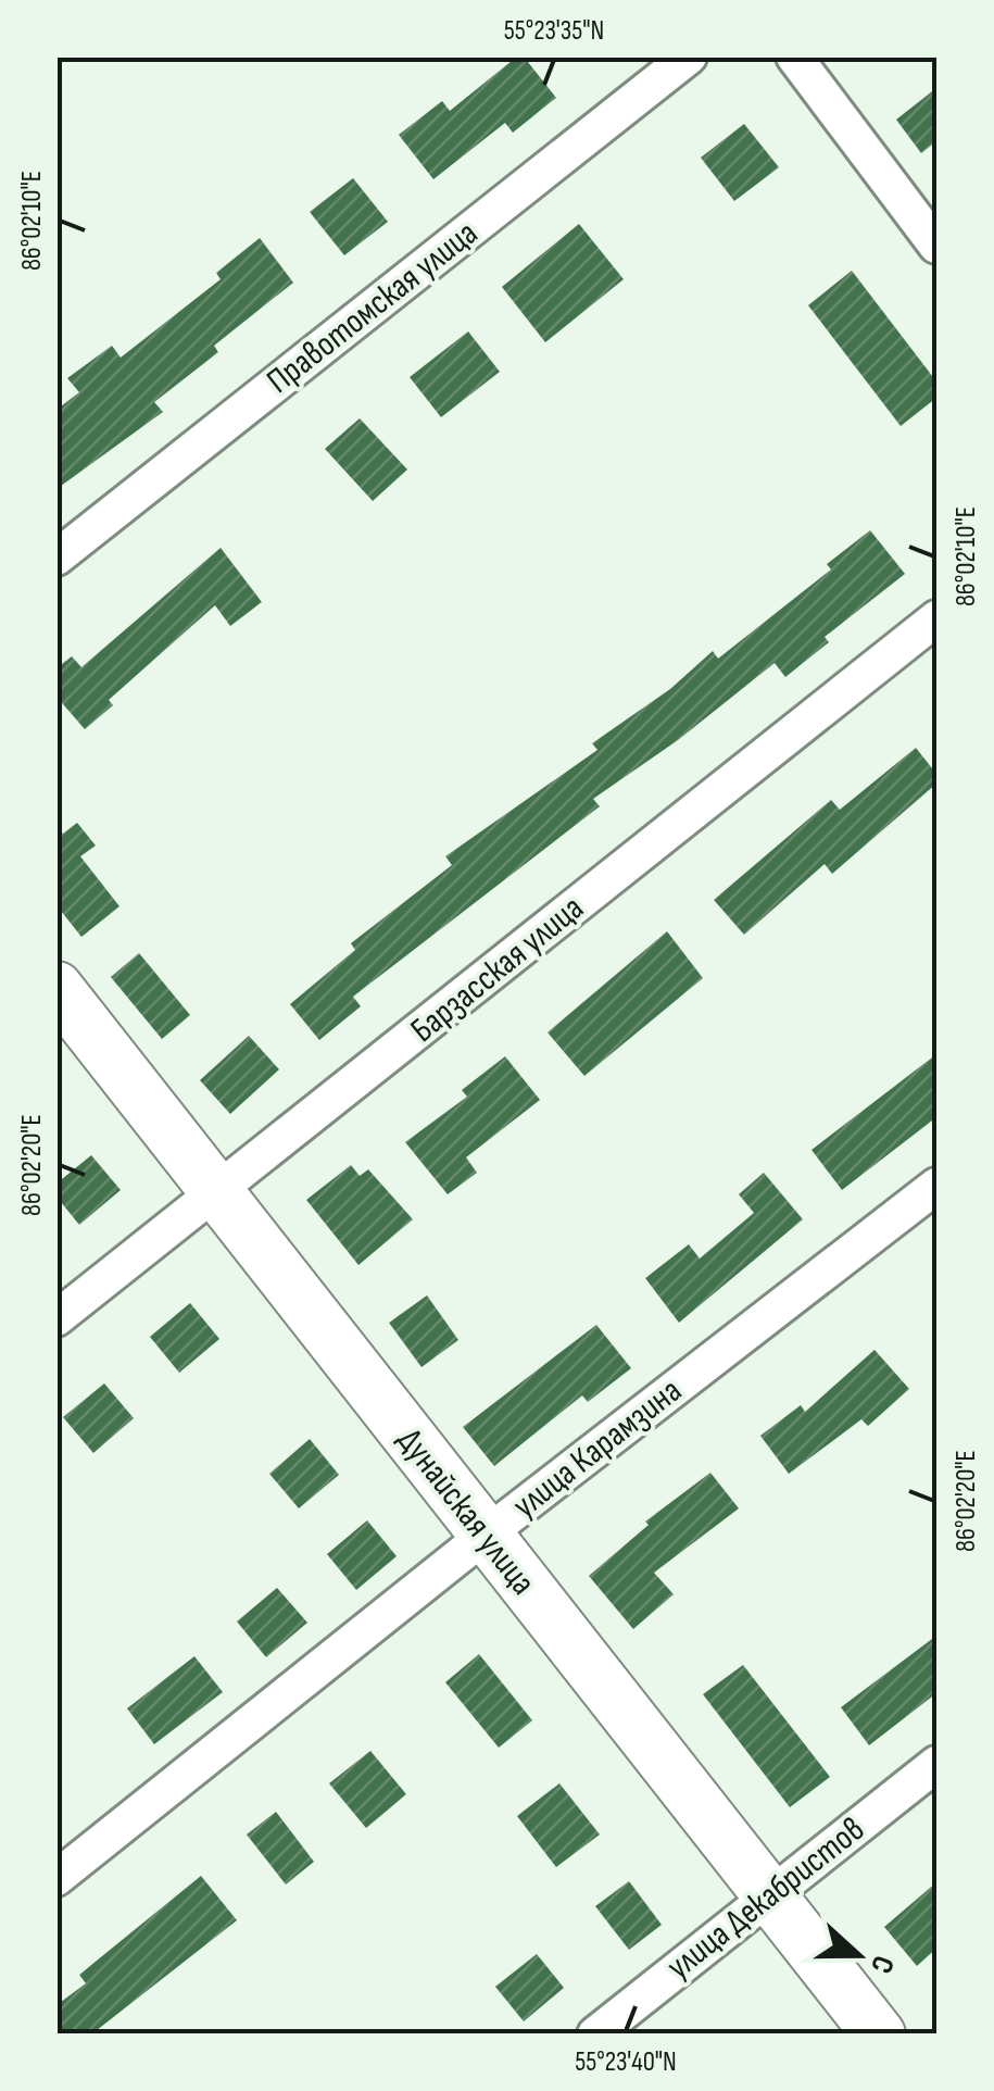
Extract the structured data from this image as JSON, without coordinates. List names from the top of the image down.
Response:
{
  "streets": {
    "street": [
      "Правотомская улица",
      "Барзасская улица",
      "улица Карамзина",
      "Дунайская улица",
      "улица Декабристов"
    ]
  },
  "crossings": [
    ["Барзасская улица", "Дунайская улица"],
    ["улица Карамзина", "Дунайская улица"],
    ["Дунайская улица", "улица Декабристов"]
  ],
  "north": "right",
  "coordinates": [
    "55°23'35\"N",
    "86°02'10\"E",
    "86°02'20\"E",
    "55°23'40\"N"
  ]
}
